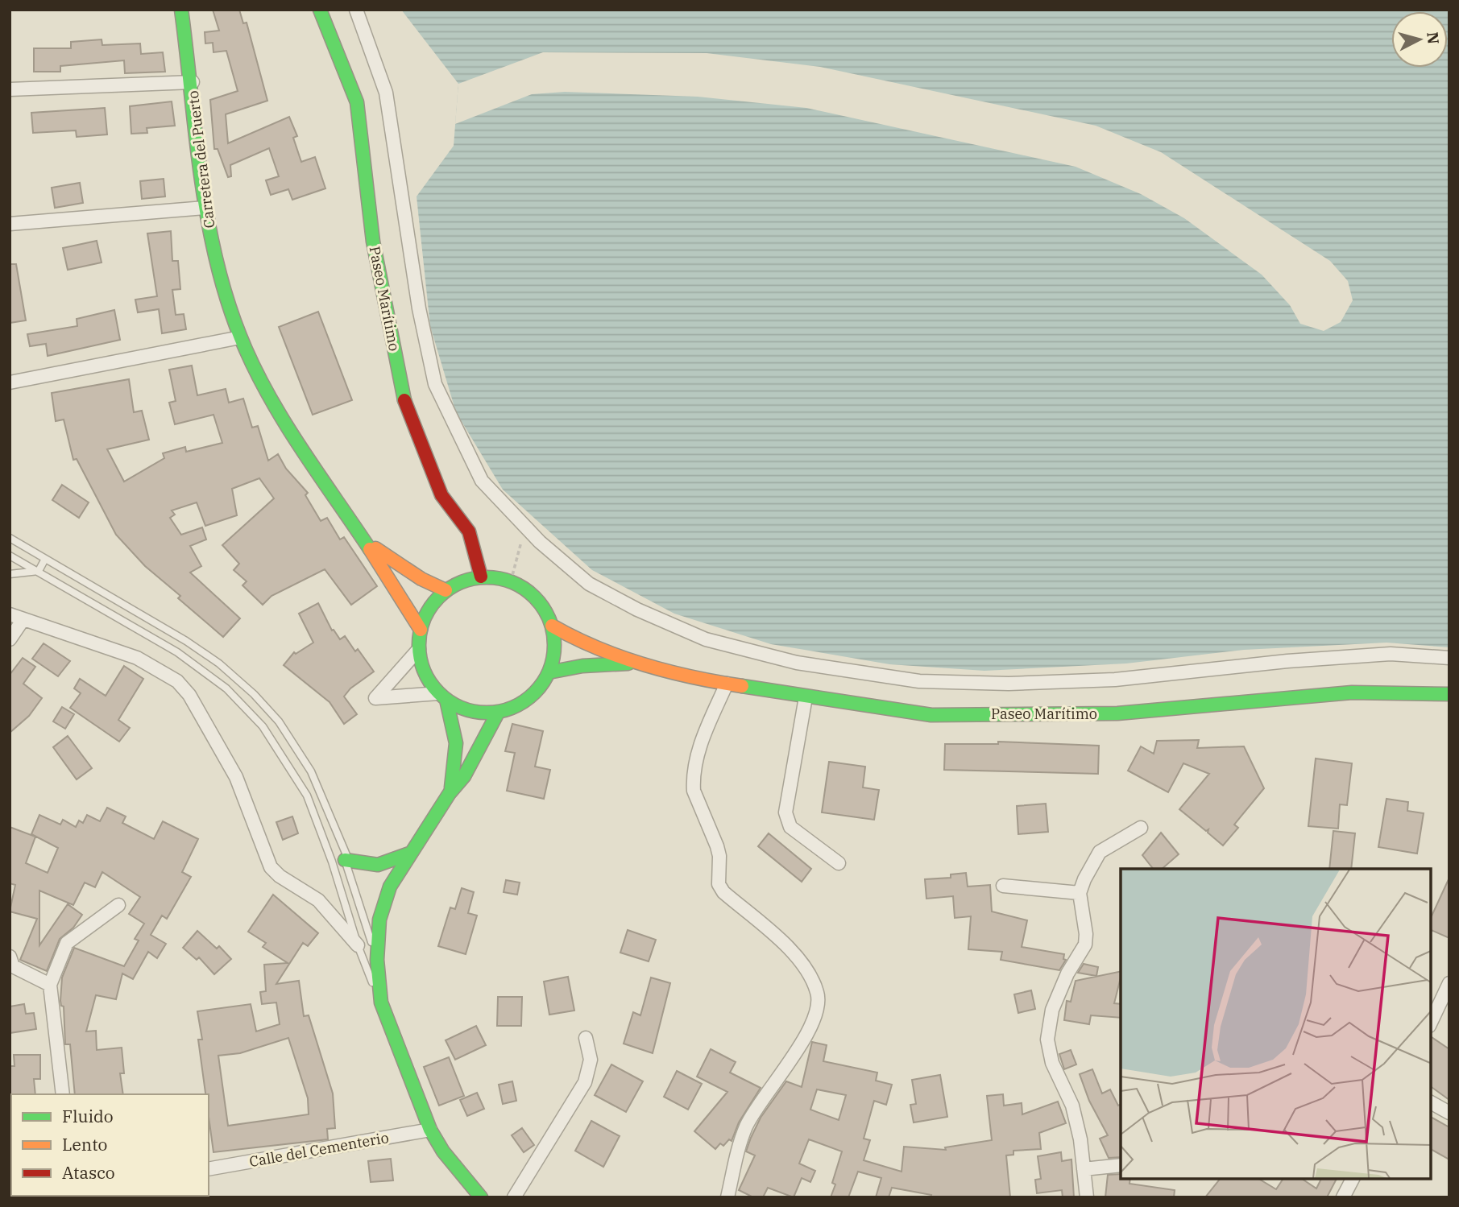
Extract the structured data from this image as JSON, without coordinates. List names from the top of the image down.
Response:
{
  "streets": {
    "main road": ["Carretera del Puerto", "Paseo Marítimo"],
    "street": ["Calle del Cementerio"]
  },
  "crossings": [
    ["Carretera del Puerto", "Paseo Marítimo"]
  ],
  "legend": ["Fluido", "Lento", "Atasco"],
  "north": "right"
}
